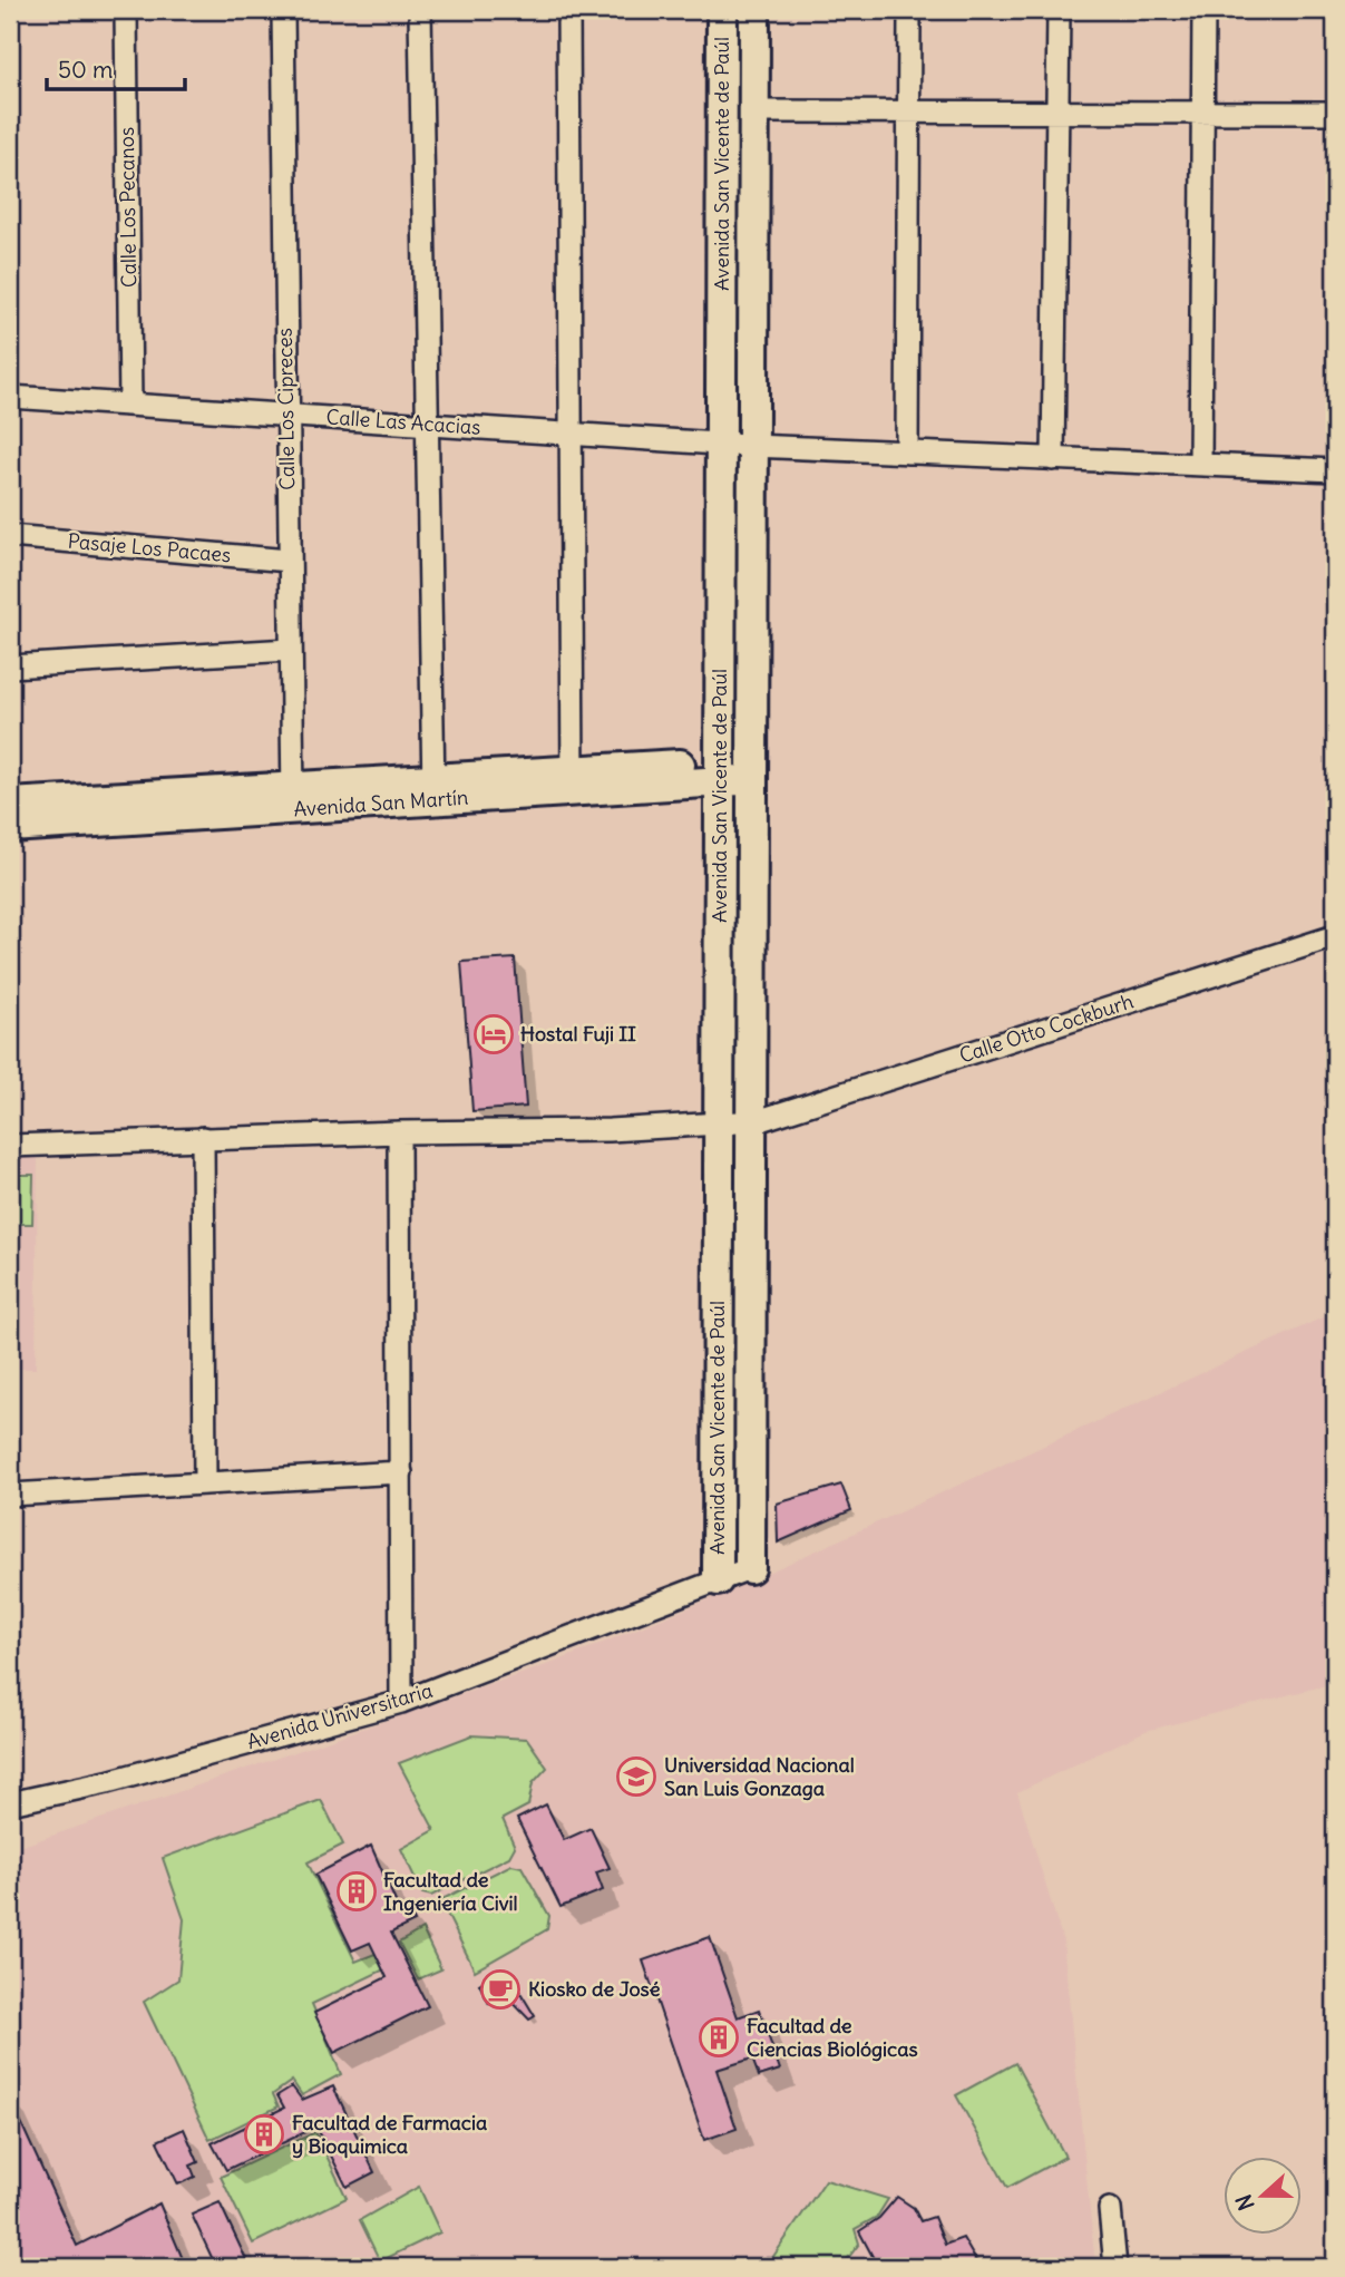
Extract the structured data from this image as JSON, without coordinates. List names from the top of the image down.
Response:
{
  "streets": {
    "street": [
      "Avenida San Vicente de Paúl",
      "Calle Los Pecanos",
      "Calle Los Cipreces",
      "Calle Las Acacias",
      "Pasaje Los Pacaes",
      "Avenida San Martín",
      "Calle Otto Cockburh",
      "Avenida Universitaria"
    ]
  },
  "crossings": [
    ["Avenida San Vicente de Paúl", "Calle Las Acacias"],
    ["Avenida San Vicente de Paúl", "Avenida San Martín"],
    ["Avenida San Vicente de Paúl", "Avenida Universitaria"],
    ["Calle Los Pecanos", "Calle Las Acacias"],
    ["Calle Los Cipreces", "Calle Las Acacias"],
    ["Calle Los Cipreces", "Pasaje Los Pacaes"],
    ["Calle Los Cipreces", "Avenida San Martín"]
  ],
  "places": {
    "hotel": ["Hostal Fuji II"],
    "school or university": ["Universidad Nacional San Luis Gonzaga"],
    "building": ["Facultad de Ingeniería Civil", "Facultad de Ciencias Biológicas", "Facultad de Farmacia y Bioquimica"],
    "cafe": ["Kiosko de José"]
  },
  "scale_bar": "50 m",
  "north": "left"
}
